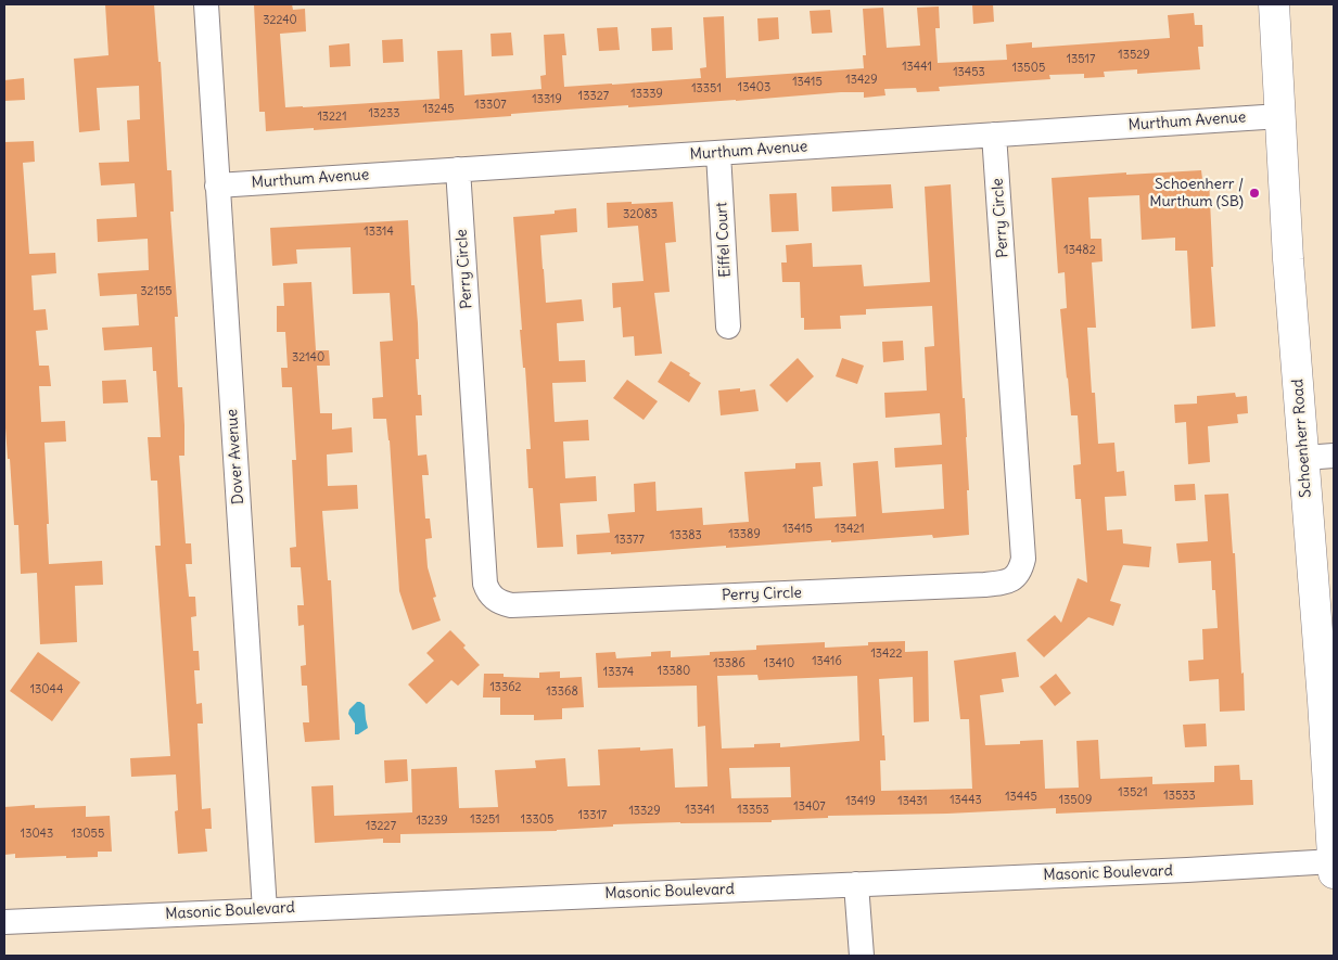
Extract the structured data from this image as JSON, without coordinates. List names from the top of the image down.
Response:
{
  "streets": {
    "main road": ["Schoenherr Road"],
    "street": [
      "Murthum Avenue",
      "Perry Circle",
      "Eiffel Court",
      "Dover Avenue",
      "Masonic Boulevard"
    ]
  },
  "crossings": [
    ["Murthum Avenue", "Perry Circle"],
    ["Murthum Avenue", "Eiffel Court"],
    ["Murthum Avenue", "Schoenherr Road"],
    ["Murthum Avenue", "Dover Avenue"],
    ["Schoenherr Road", "Masonic Boulevard"],
    ["Dover Avenue", "Masonic Boulevard"]
  ],
  "places": ["Schoenherr / Murthum (SB)"],
  "house_numbers": [
    "32240",
    "13529",
    "13517",
    "13441",
    "13505",
    "13453",
    "13429",
    "13415",
    "13403",
    "13351",
    "13339",
    "13327",
    "13319",
    "13307",
    "13245",
    "13233",
    "13221",
    "32083",
    "13314",
    "13482",
    "32155",
    "32140",
    "13415",
    "13421",
    "13389",
    "13383",
    "13377",
    "13422",
    "13416",
    "13386",
    "13410",
    "13380",
    "13374",
    "13362",
    "13044",
    "13368",
    "13521",
    "13533",
    "13445",
    "13443",
    "13509",
    "13419",
    "13431",
    "13407",
    "13341",
    "13353",
    "13329",
    "13317",
    "13251",
    "13305",
    "13239",
    "13227",
    "13043",
    "13055"
  ]
}
